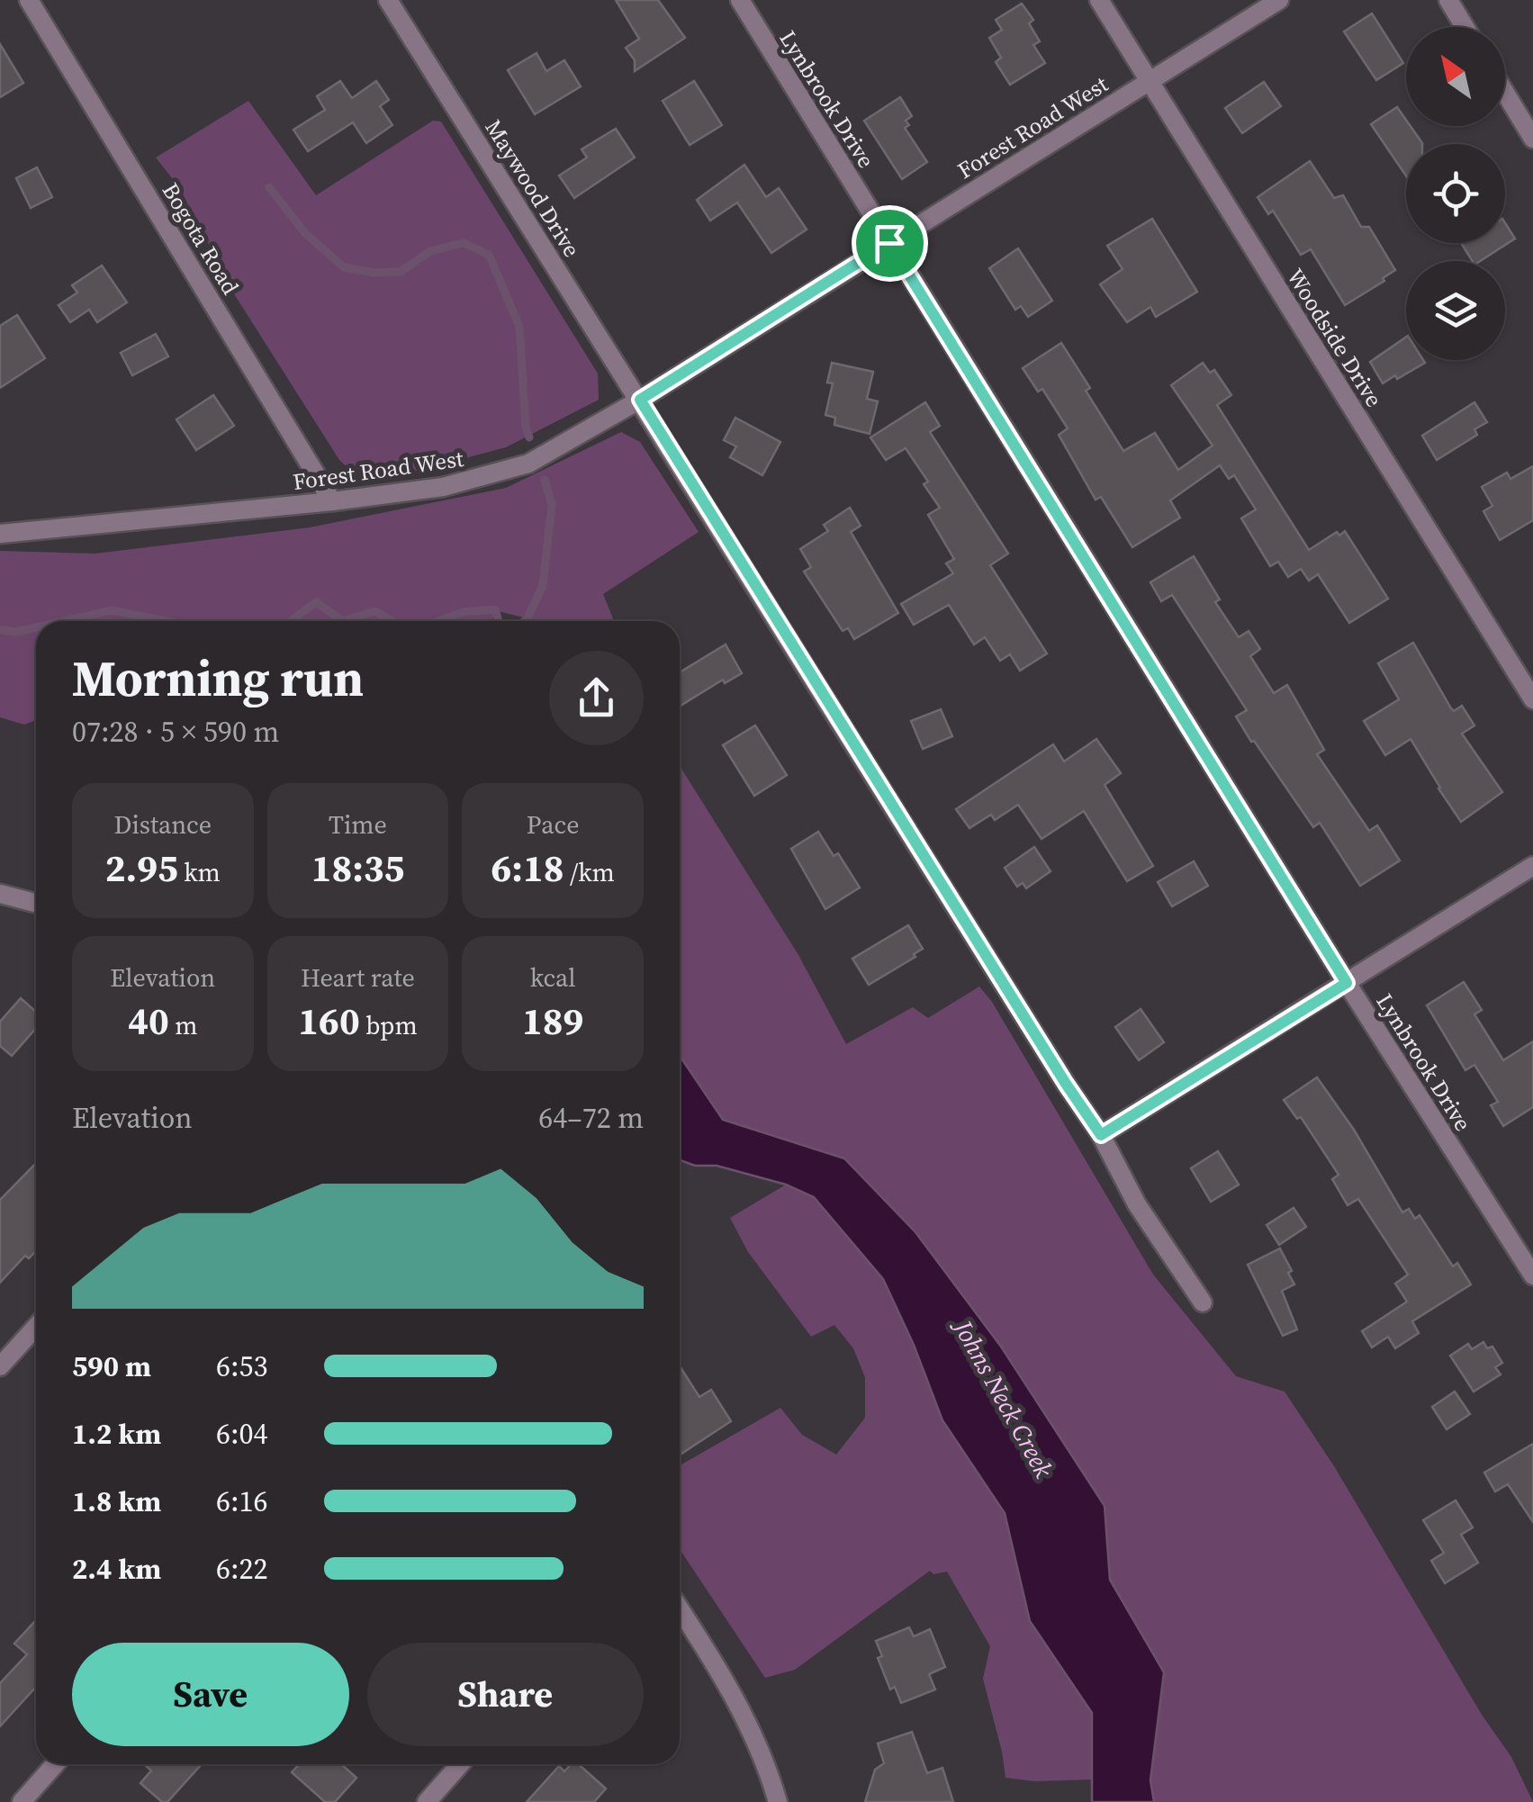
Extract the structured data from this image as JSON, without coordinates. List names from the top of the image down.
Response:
{
  "streets": {
    "street": [
      "Lynbrook Drive",
      "Forest Road West",
      "Maywood Drive",
      "Bogota Road",
      "Woodside Drive"
    ]
  },
  "crossings": [
    ["Lynbrook Drive", "Forest Road West"],
    ["Forest Road West", "Maywood Drive"],
    ["Forest Road West", "Bogota Road"],
    ["Forest Road West", "Woodside Drive"]
  ],
  "water": ["Johns Neck Creek"],
  "north": "top left",
  "page": {
    "heading": ["Morning run", "07:28 · 5 × 590 m"],
    "stats": [
      ["Distance", "2.95 km"],
      ["Time", "18:35"],
      ["Pace", "6:18 /km"],
      ["Elevation", "40 m"],
      ["Heart rate", "160 bpm"],
      ["kcal", "189"]
    ],
    "chart": ["Elevation", "64–72 m"],
    "list": [
      {
        "name": "590 m",
        "note": "6:53"
      },
      {
        "name": "1.2 km",
        "note": "6:04"
      },
      {
        "name": "1.8 km",
        "note": "6:16"
      },
      {
        "name": "2.4 km",
        "note": "6:22"
      }
    ],
    "buttons": ["Save", "Share"]
  }
}
